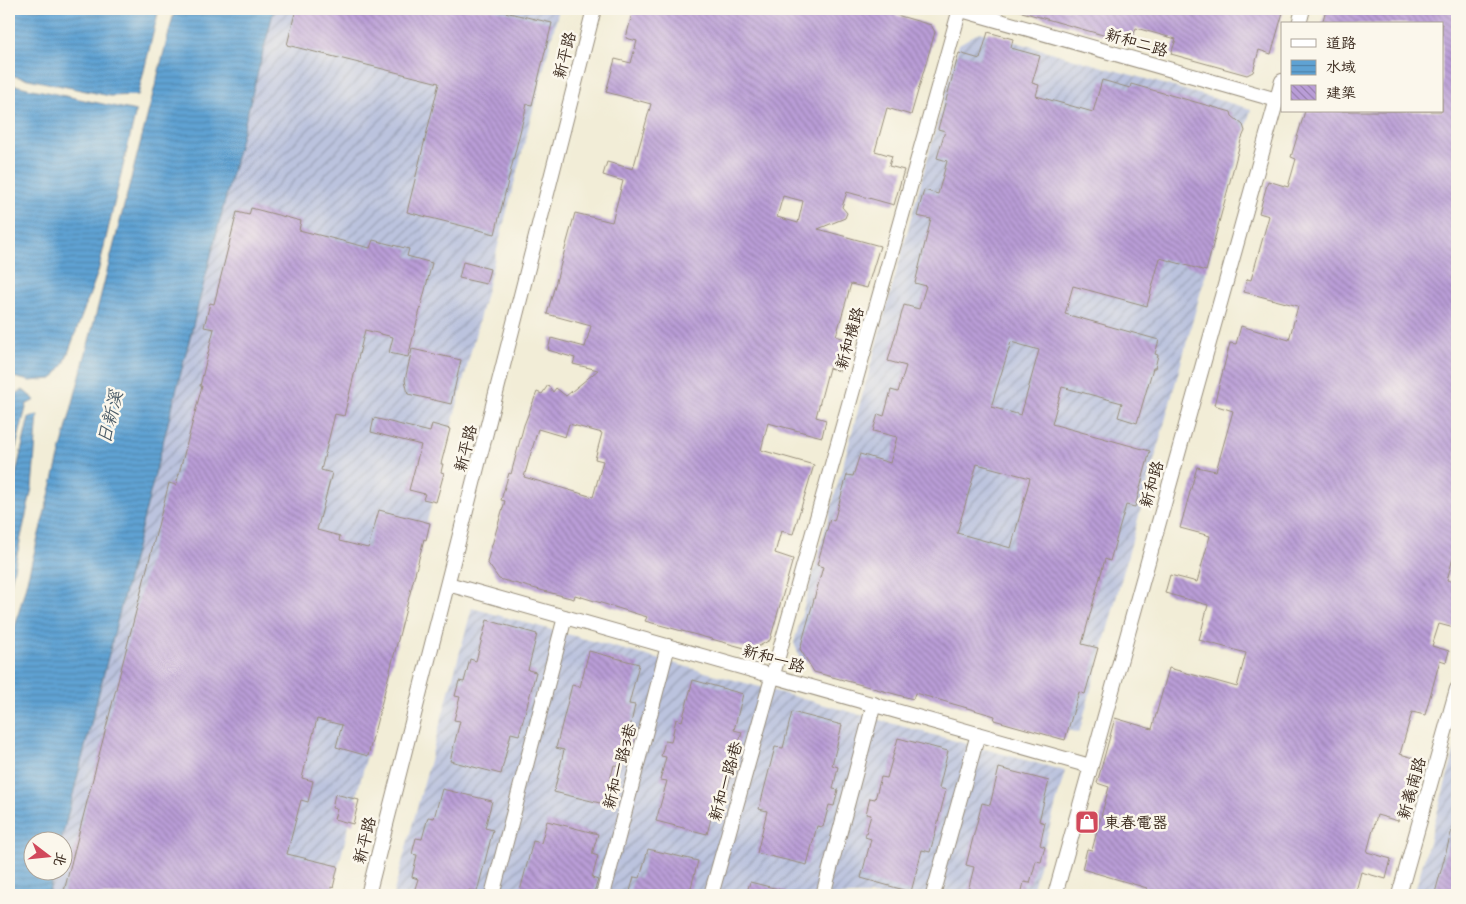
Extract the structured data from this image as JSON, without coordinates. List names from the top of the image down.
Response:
{
  "streets": {
    "street": [
      "新和二路",
      "新平路",
      "新和橫路",
      "新和路",
      "新和一路",
      "新和一路3巷",
      "新和一路1巷",
      "新義南路"
    ]
  },
  "crossings": [
    ["新和二路", "新和橫路"],
    ["新和二路", "新和路"],
    ["新平路", "新和一路"],
    ["新和橫路", "新和一路"],
    ["新和橫路", "新和一路1巷"],
    ["新和路", "新和一路"],
    ["新和一路", "新和一路3巷"],
    ["新和一路", "新和一路1巷"]
  ],
  "water": ["日新溪"],
  "places": {
    "shop": ["東春電器"]
  },
  "legend": ["道路", "水域", "建築"],
  "north": "right"
}
